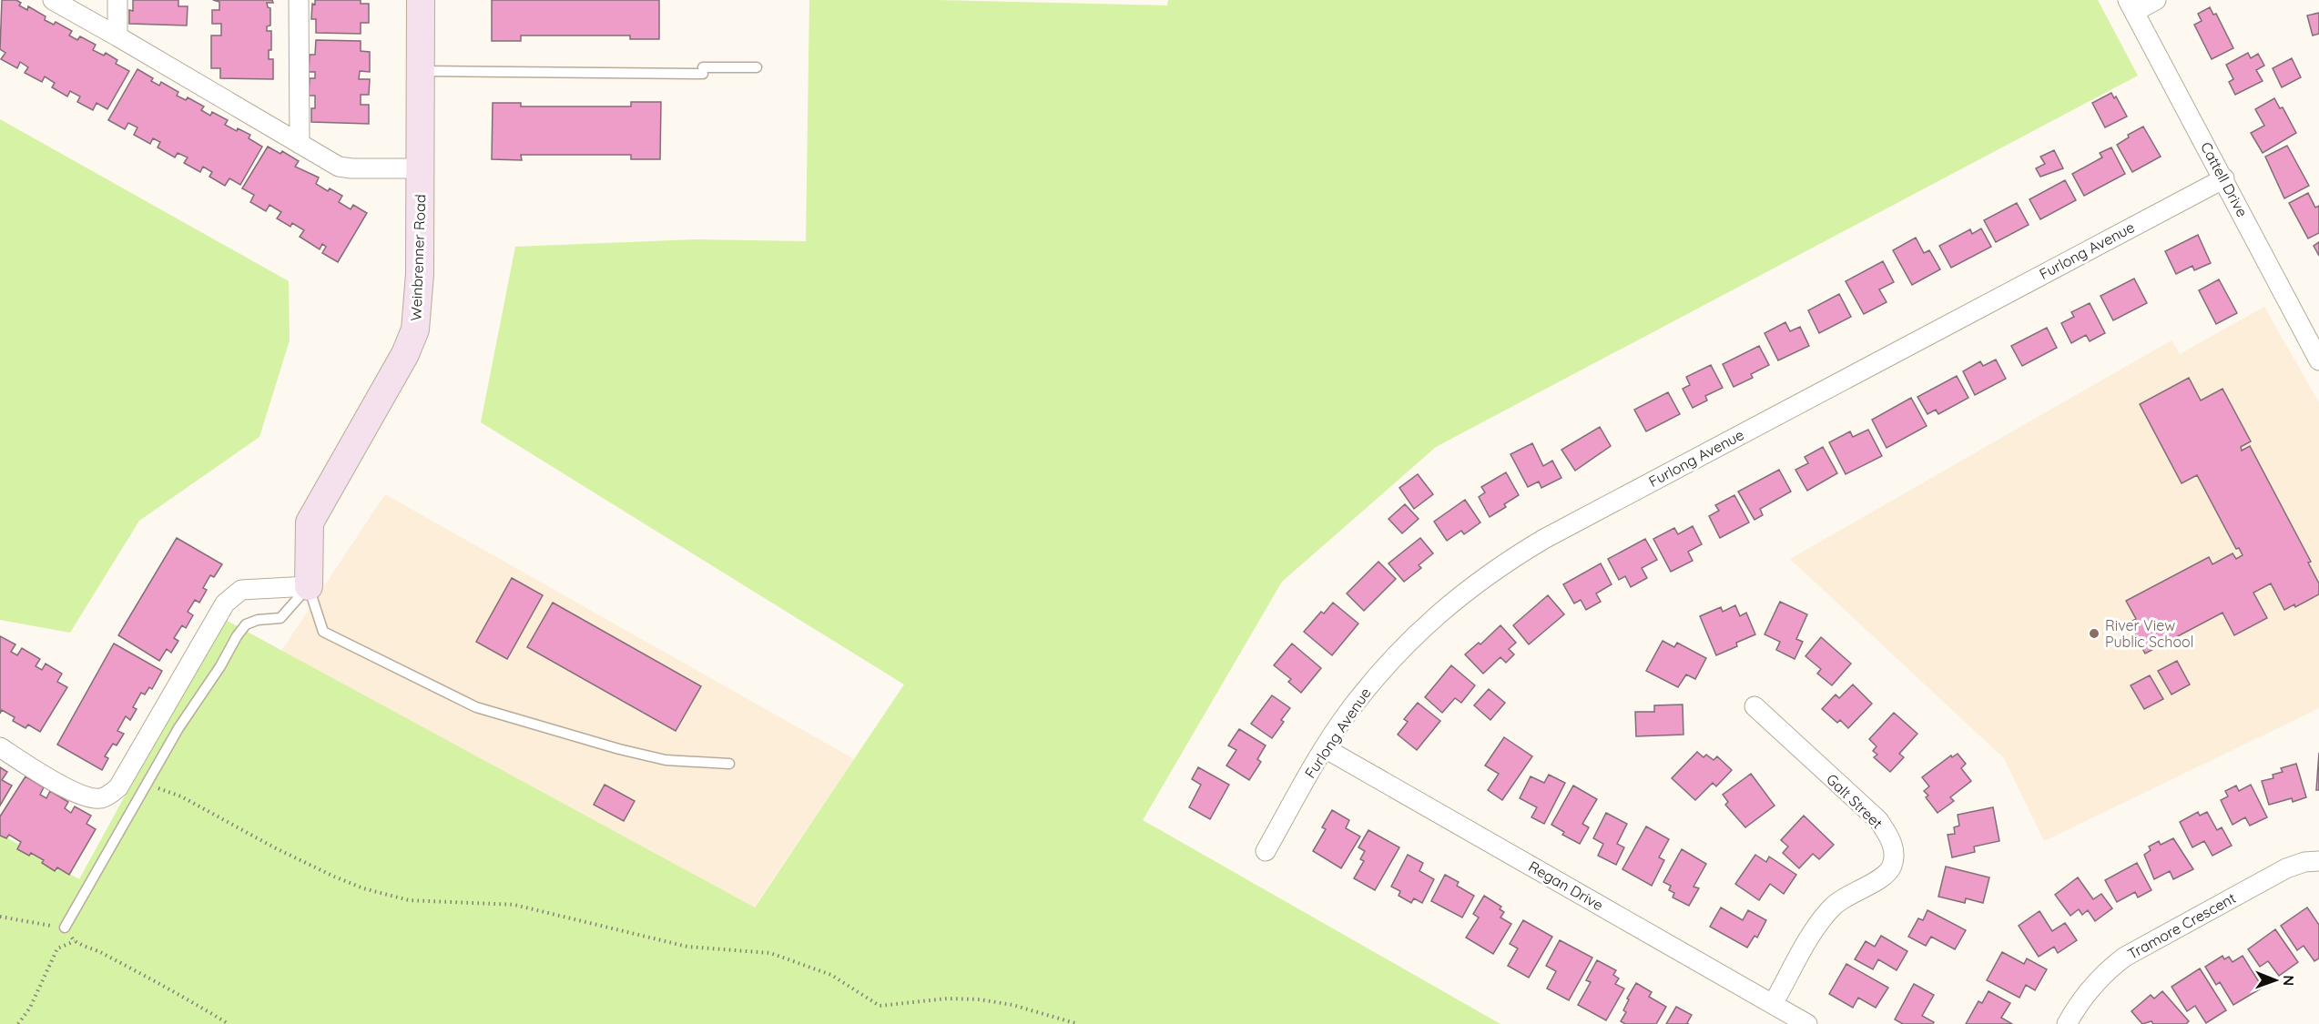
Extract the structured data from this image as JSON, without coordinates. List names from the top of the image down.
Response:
{
  "streets": {
    "street": [
      "Cattell Drive",
      "Furlong Avenue",
      "Weinbrenner Road",
      "Galt Street",
      "Regan Drive",
      "Tramore Crescent"
    ]
  },
  "crossings": [
    ["Cattell Drive", "Furlong Avenue"],
    ["Furlong Avenue", "Regan Drive"],
    ["Galt Street", "Regan Drive"]
  ],
  "places": ["River View Public School"],
  "north": "right"
}
